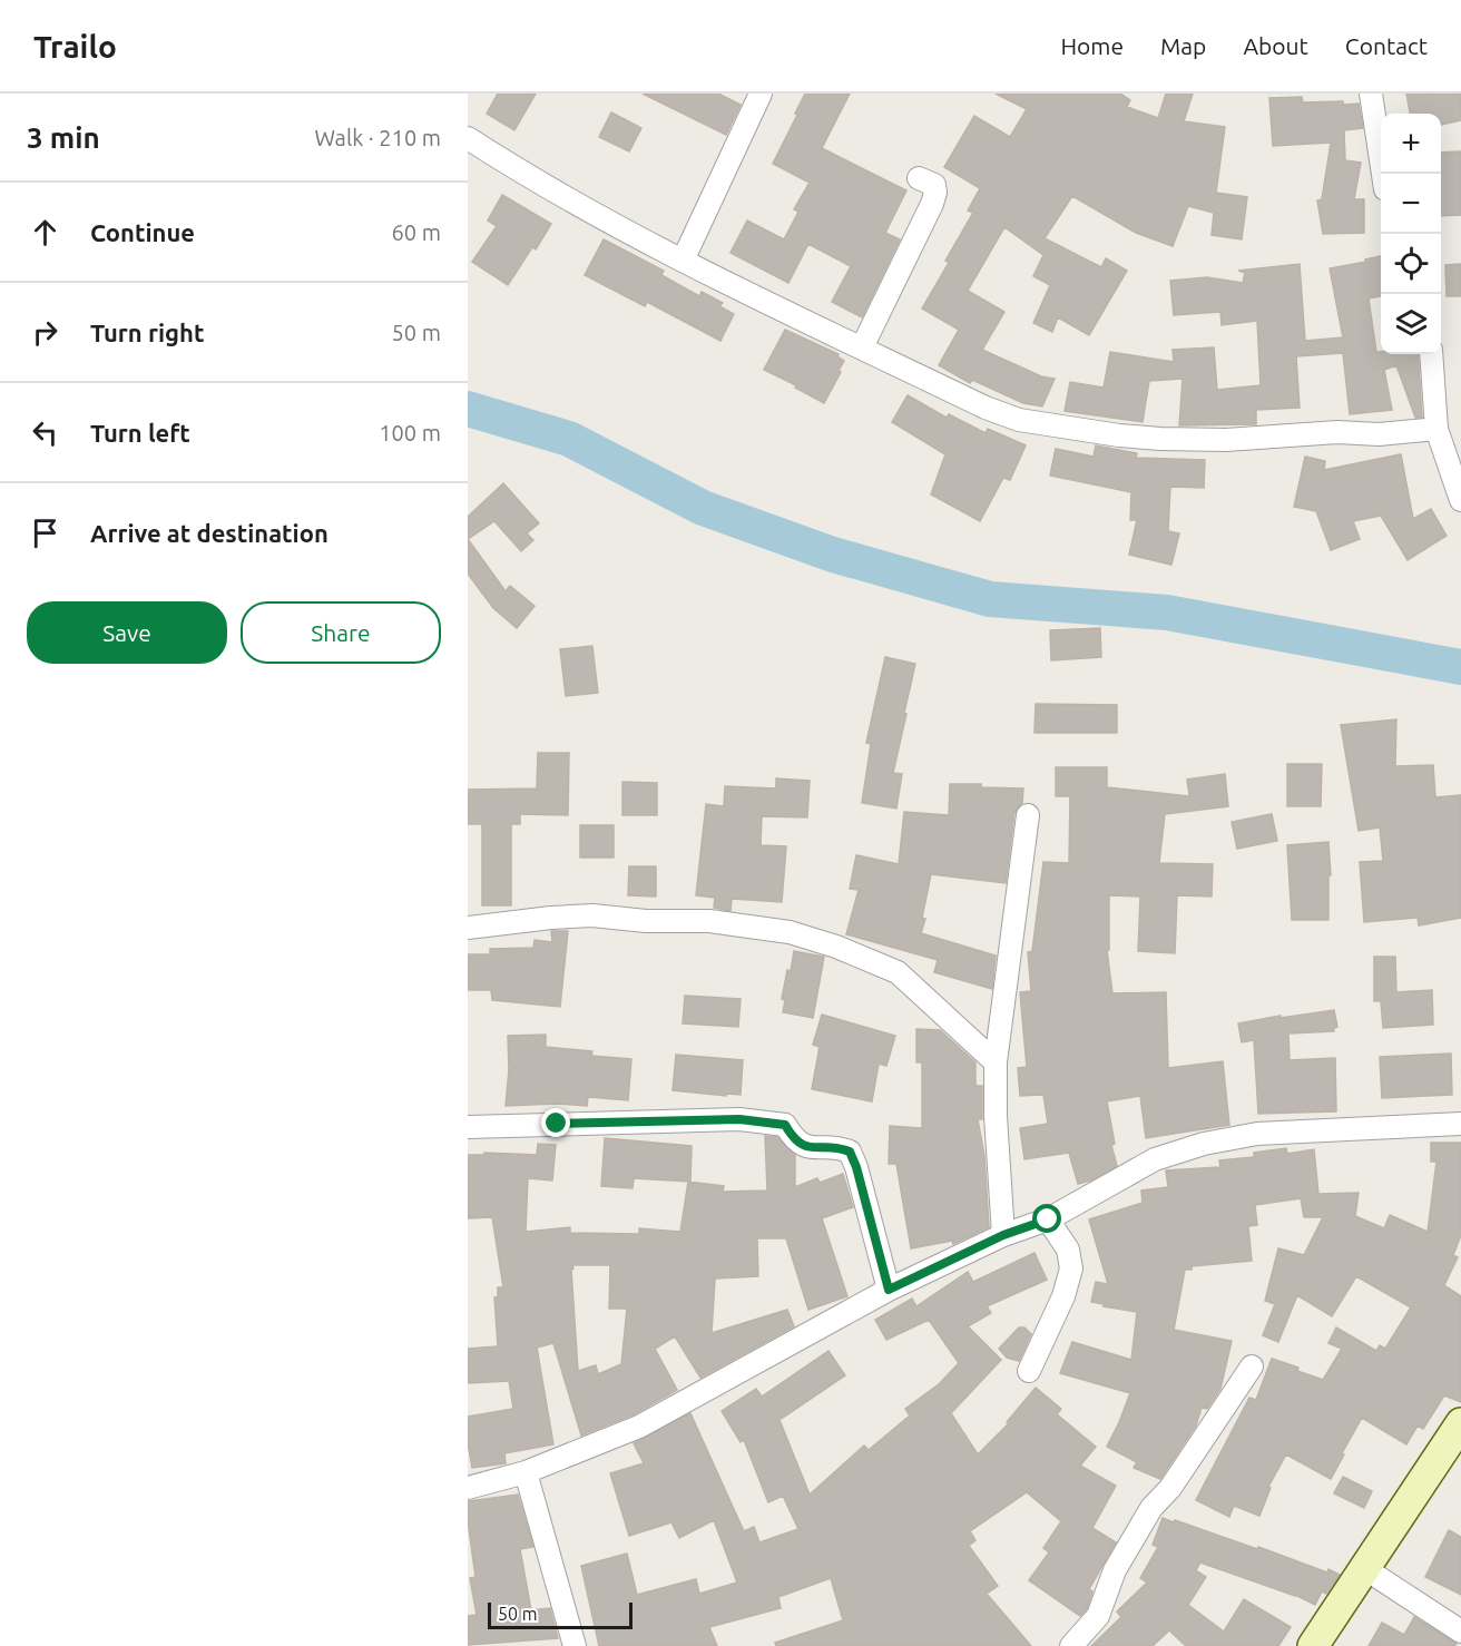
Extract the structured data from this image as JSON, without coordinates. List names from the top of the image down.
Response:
{
  "scale_bar": "50 m",
  "page": {
    "header": "Trailo",
    "nav": [
      "Home",
      "Map",
      "About",
      "Contact"
    ],
    "heading": ["3 min", "Walk · 210 m"],
    "map_buttons": ["+", "−"],
    "list": [
      ["Continue", "60 m"],
      ["Turn right", "50 m"],
      ["Turn left", "100 m"],
      "Arrive at destination"
    ],
    "buttons": ["Save", "Share"],
    "scale": "50 m"
  }
}
